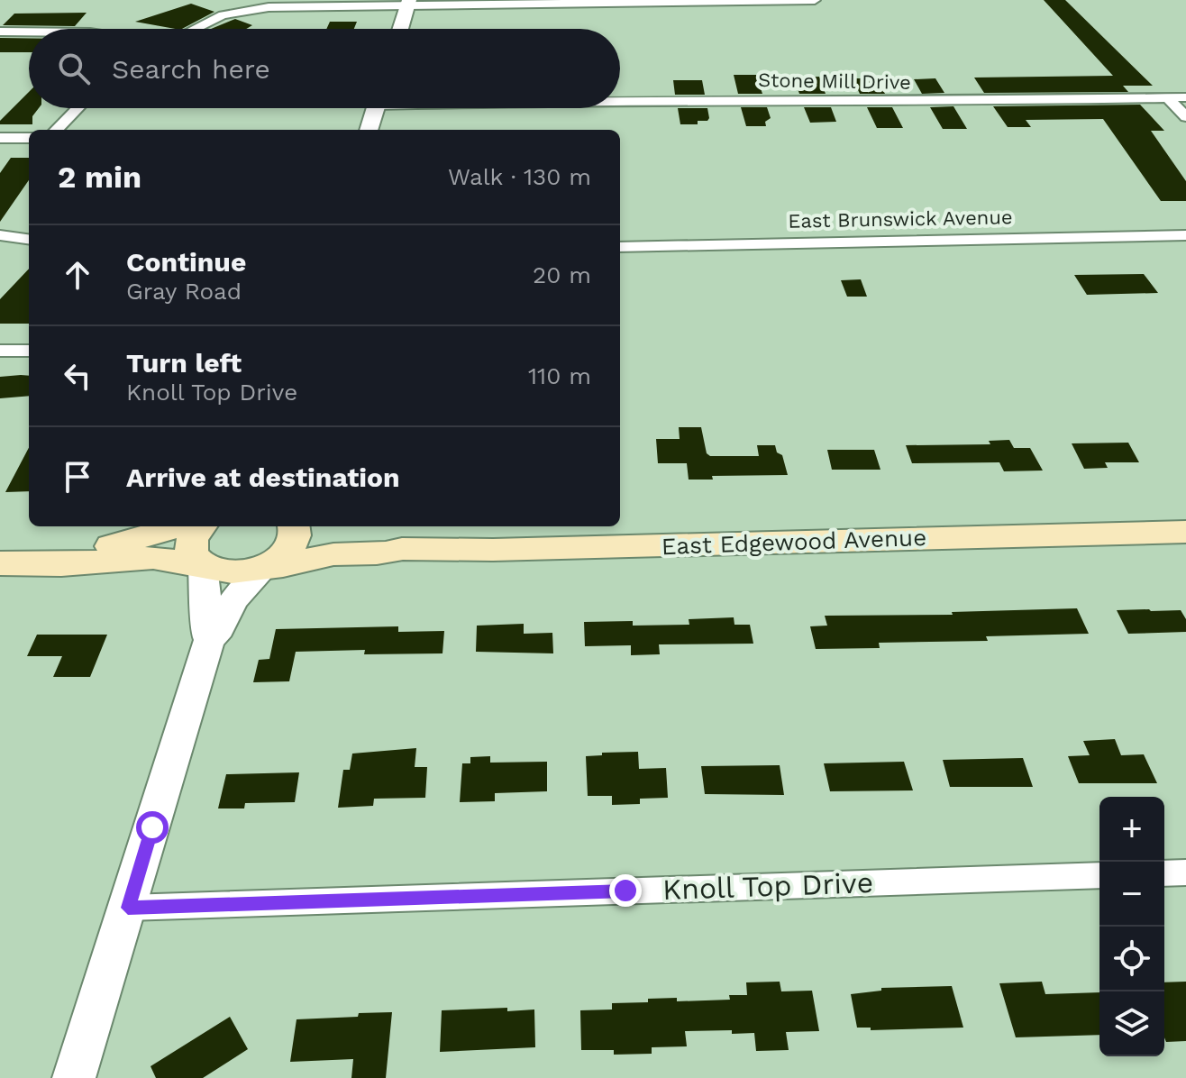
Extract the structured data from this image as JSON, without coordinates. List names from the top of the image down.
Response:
{
  "streets": {
    "main road": ["East Edgewood Avenue"],
    "street": ["Stone Mill Drive", "East Brunswick Avenue", "Knoll Top Drive"]
  },
  "page": {
    "search": "Search here",
    "heading": ["2 min", "Walk · 130 m"],
    "list": [
      ["Continue", "Gray Road", "20 m"],
      ["Turn left", "Knoll Top Drive", "110 m"],
      "Arrive at destination"
    ],
    "map_buttons": ["+", "−"]
  }
}
